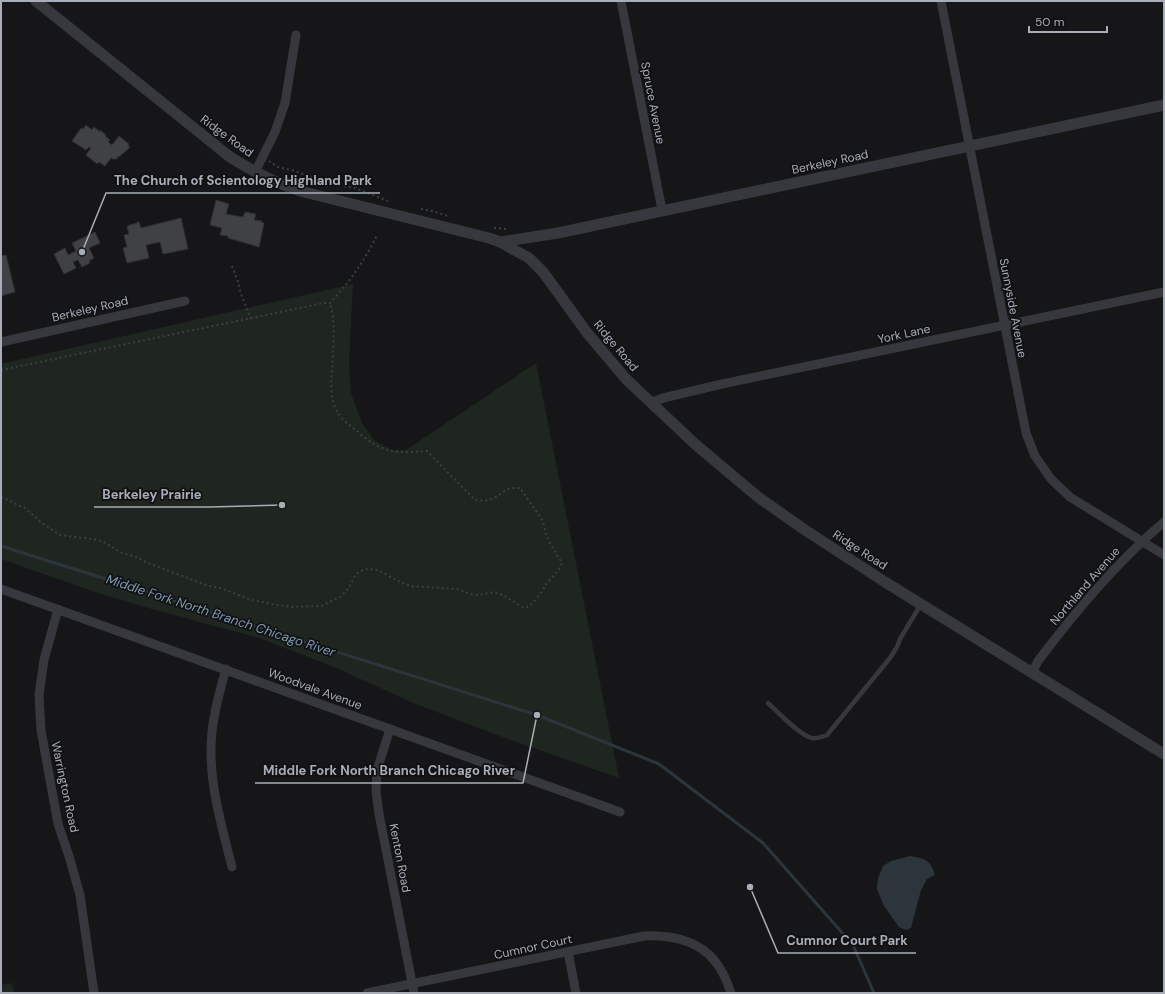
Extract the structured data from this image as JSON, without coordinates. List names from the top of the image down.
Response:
{
  "streets": {
    "street": [
      "Spruce Avenue",
      "Ridge Road",
      "Berkeley Road",
      "Sunnyside Avenue",
      "York Lane",
      "Northland Avenue",
      "Woodvale Avenue",
      "Warrington Road",
      "Kenton Road",
      "Cumnor Court"
    ]
  },
  "crossings": [
    ["Spruce Avenue", "Berkeley Road"],
    ["Ridge Road", "Berkeley Road"],
    ["Ridge Road", "York Lane"],
    ["Ridge Road", "Northland Avenue"],
    ["Berkeley Road", "Sunnyside Avenue"],
    ["Sunnyside Avenue", "York Lane"],
    ["Sunnyside Avenue", "Northland Avenue"],
    ["Woodvale Avenue", "Warrington Road"],
    ["Woodvale Avenue", "Kenton Road"],
    ["Kenton Road", "Cumnor Court"]
  ],
  "water": ["Middle Fork North Branch Chicago River"],
  "places": [
    "The Church of Scientology Highland Park",
    "Berkeley Prairie",
    "Middle Fork North Branch Chicago River",
    "Cumnor Court Park"
  ],
  "scale_bar": "50 m"
}
